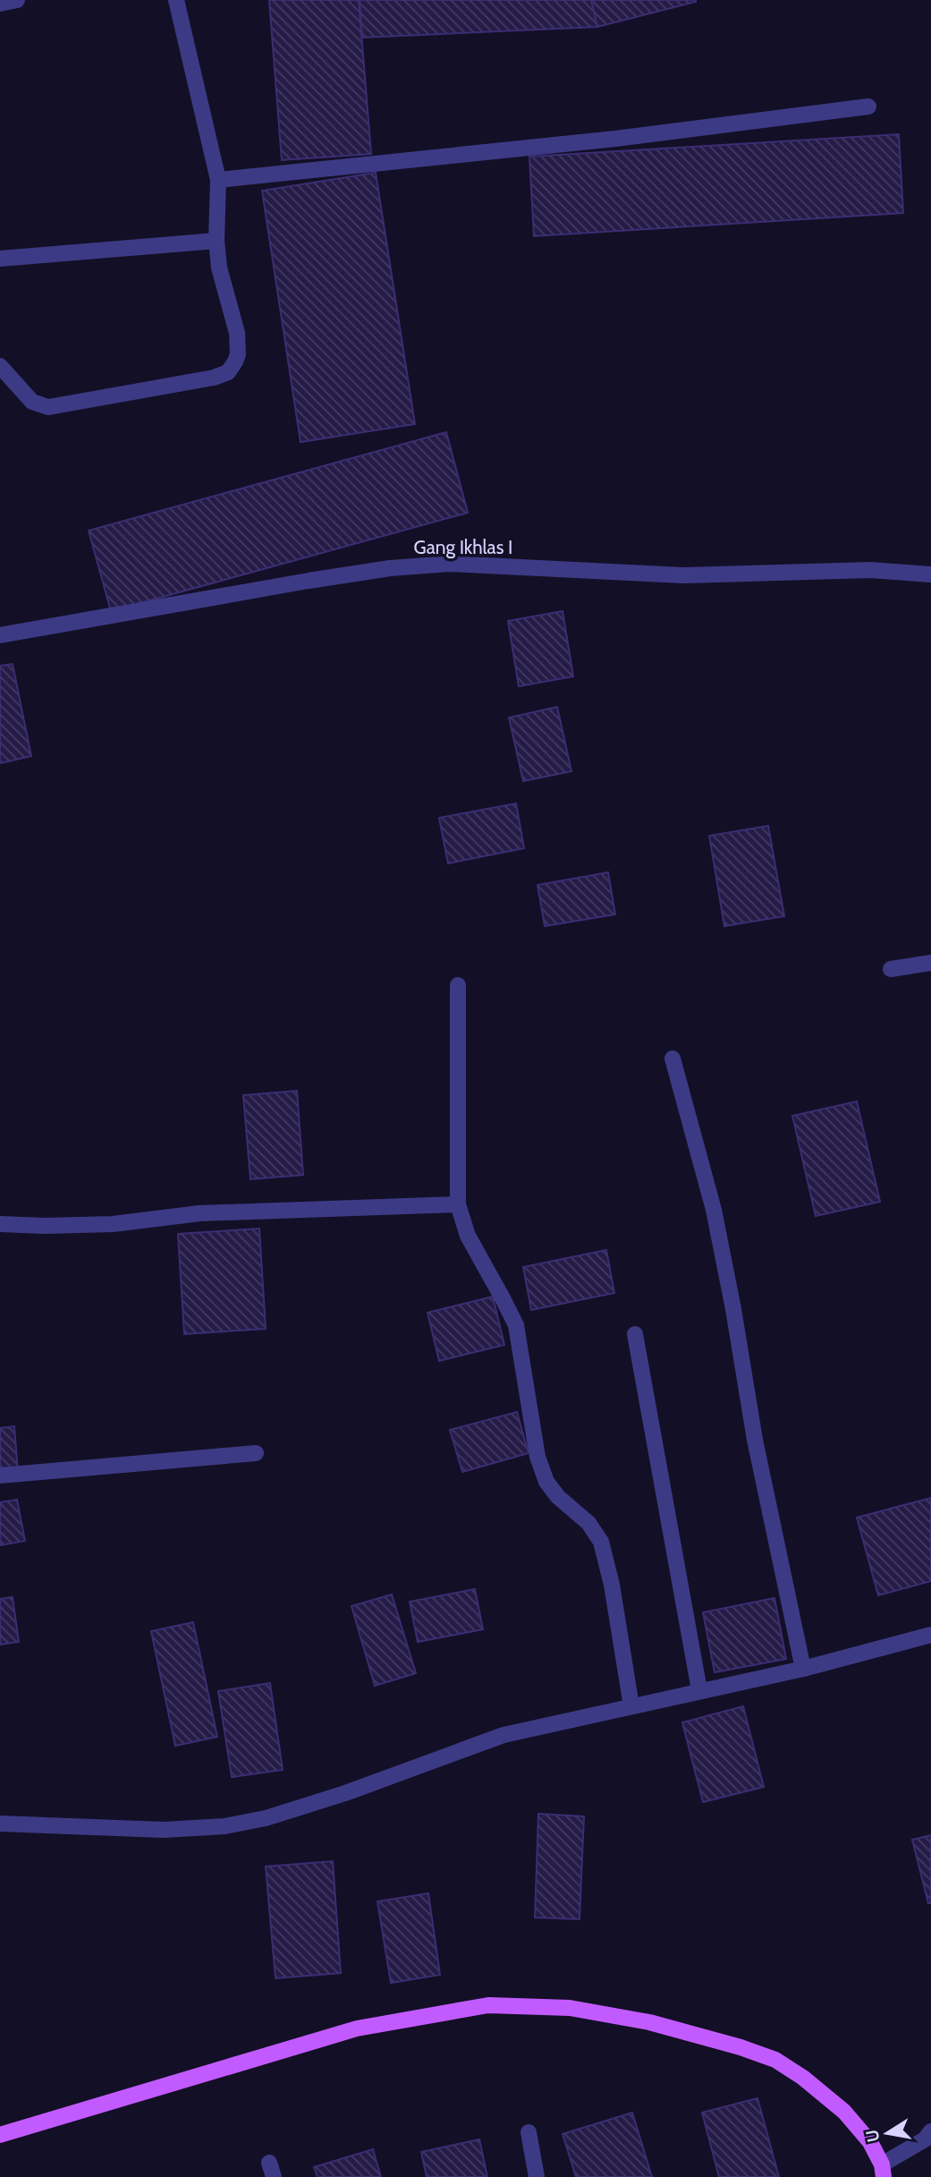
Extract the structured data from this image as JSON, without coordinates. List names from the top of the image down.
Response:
{
  "streets": {
    "street": ["Gang Ikhlas I"]
  },
  "north": "left"
}
